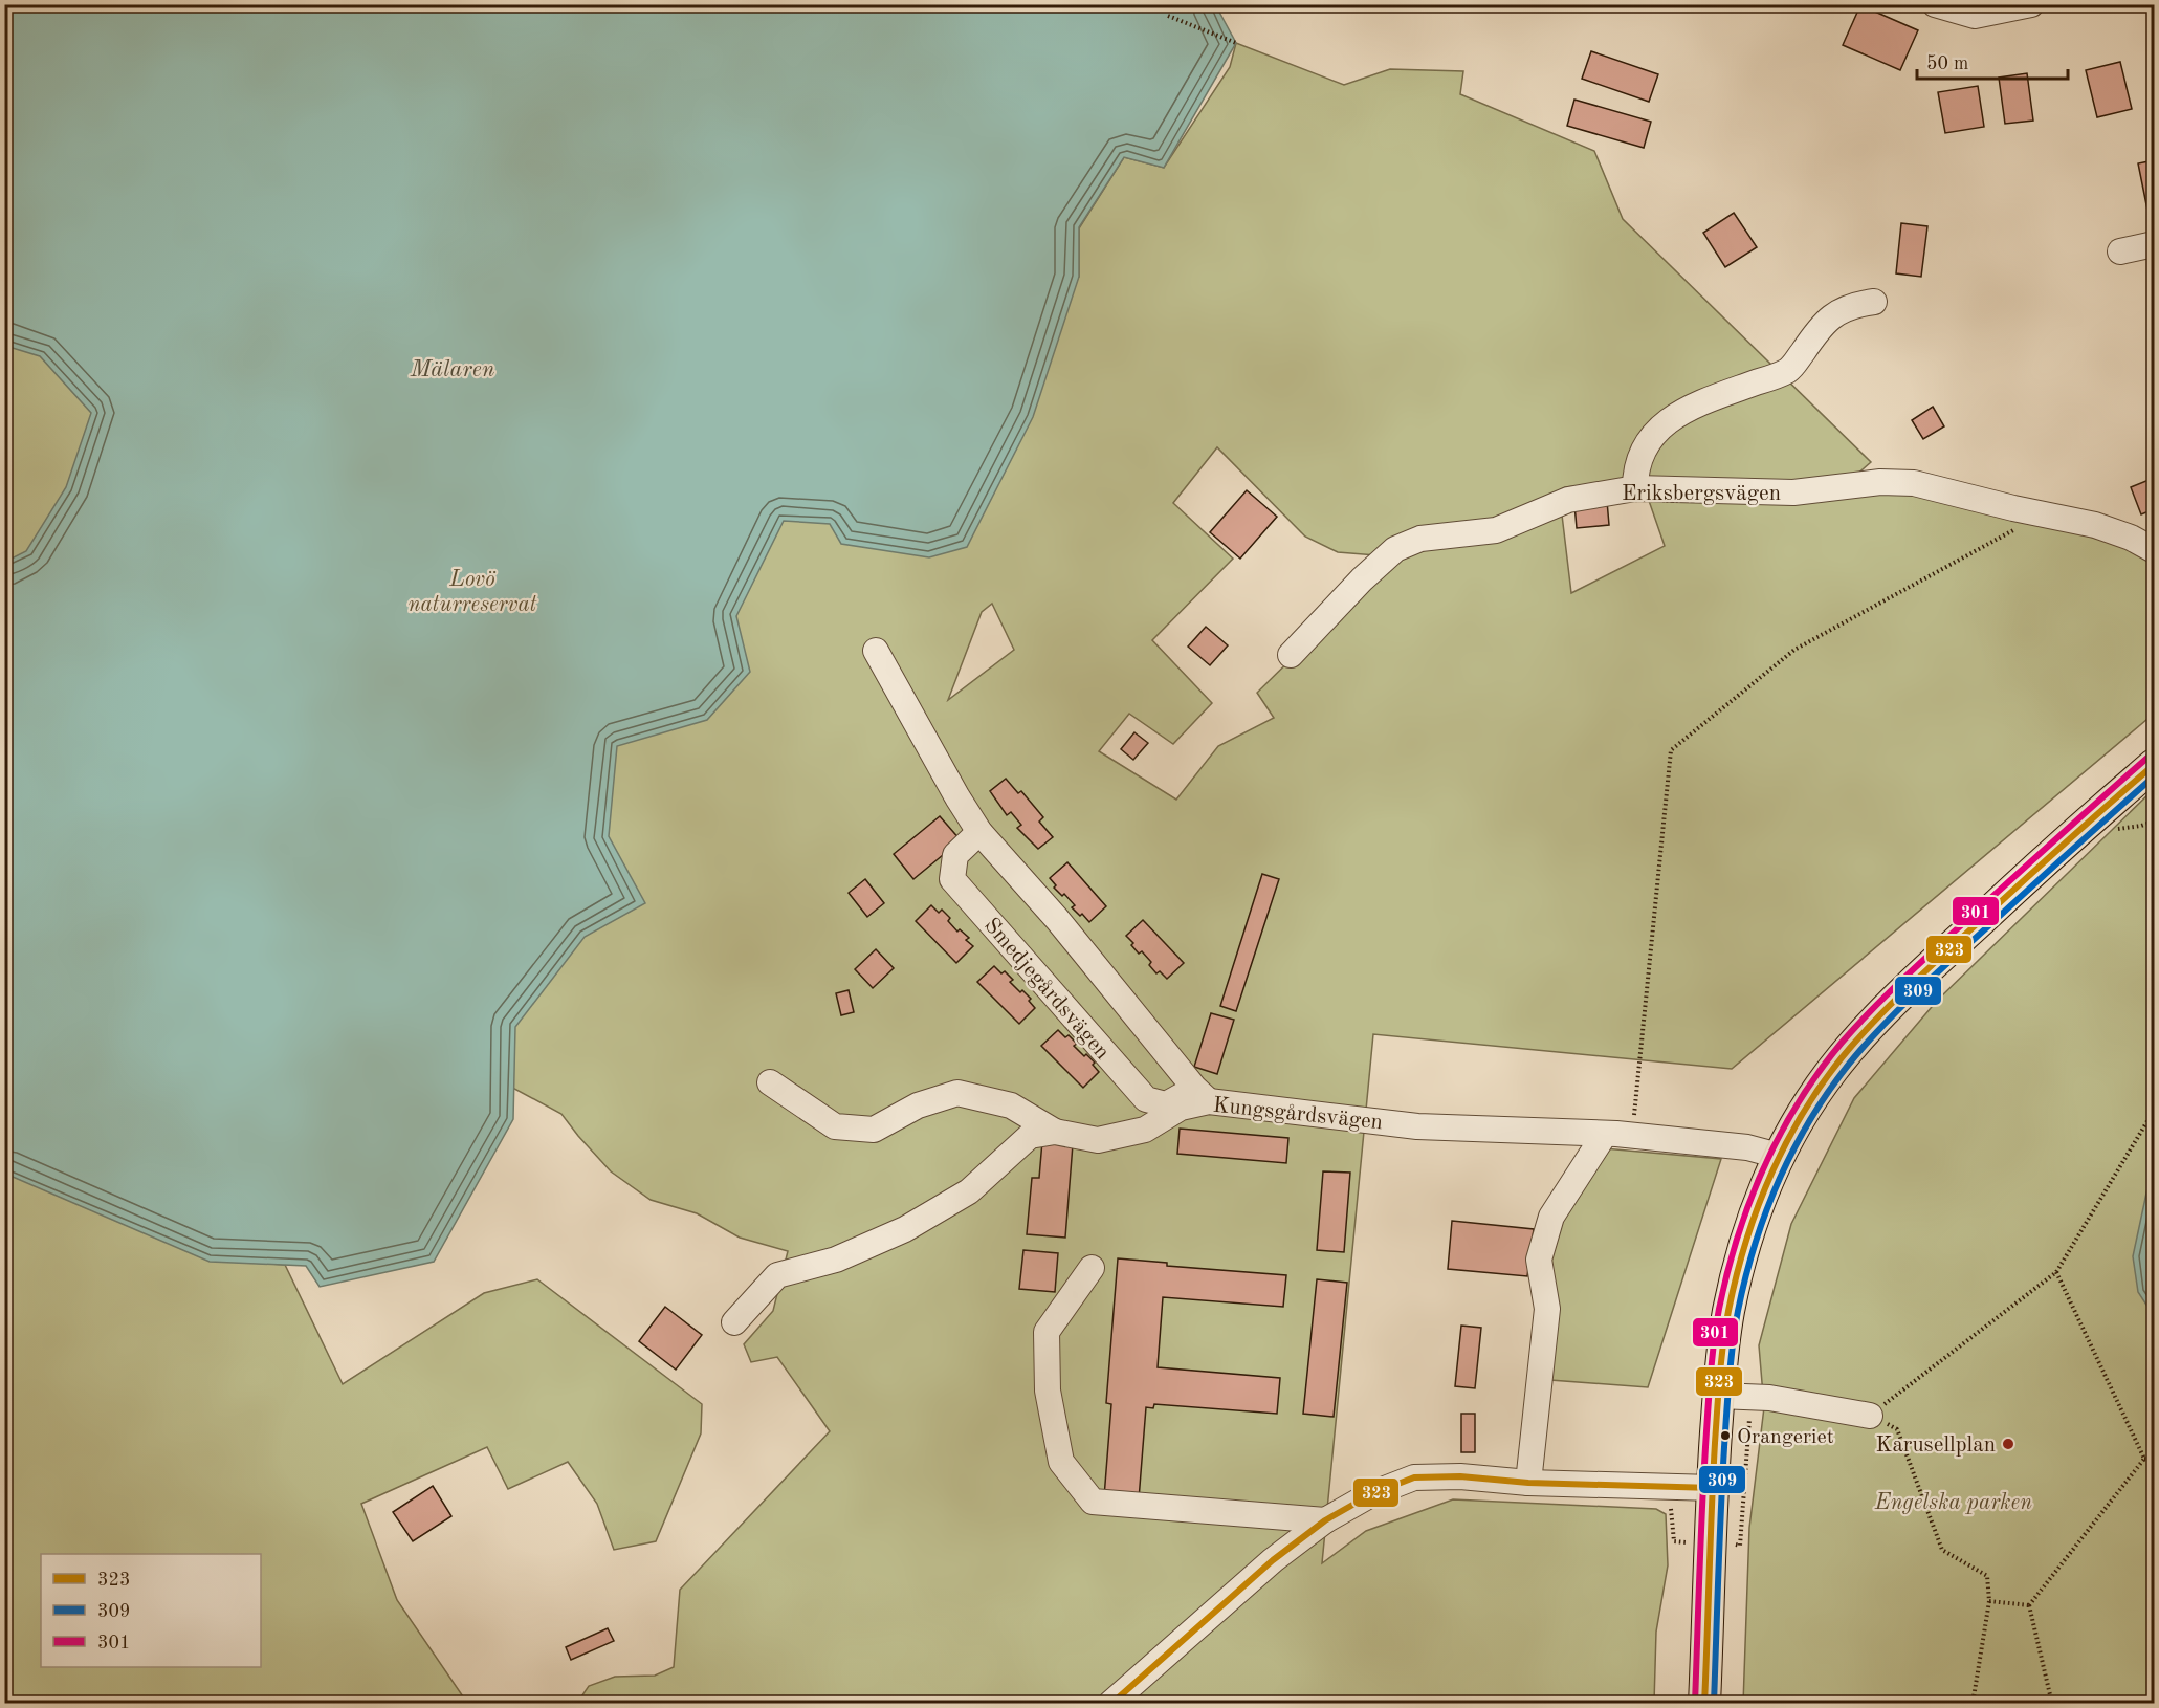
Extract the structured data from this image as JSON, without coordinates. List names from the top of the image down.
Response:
{
  "streets": {
    "street": ["Eriksbergsvägen", "Smedjegårdsvägen", "Kungsgårdsvägen"]
  },
  "crossings": [
    ["Smedjegårdsvägen", "Kungsgårdsvägen"]
  ],
  "water": ["Mälaren"],
  "parks": ["Lovö naturreservat", "Engelska parken"],
  "places": ["Orangeriet", "Karusellplan"],
  "lines": ["transit line 301", "transit line 323", "transit line 309"],
  "legend": ["323", "309", "301"],
  "scale_bar": "50 m"
}
